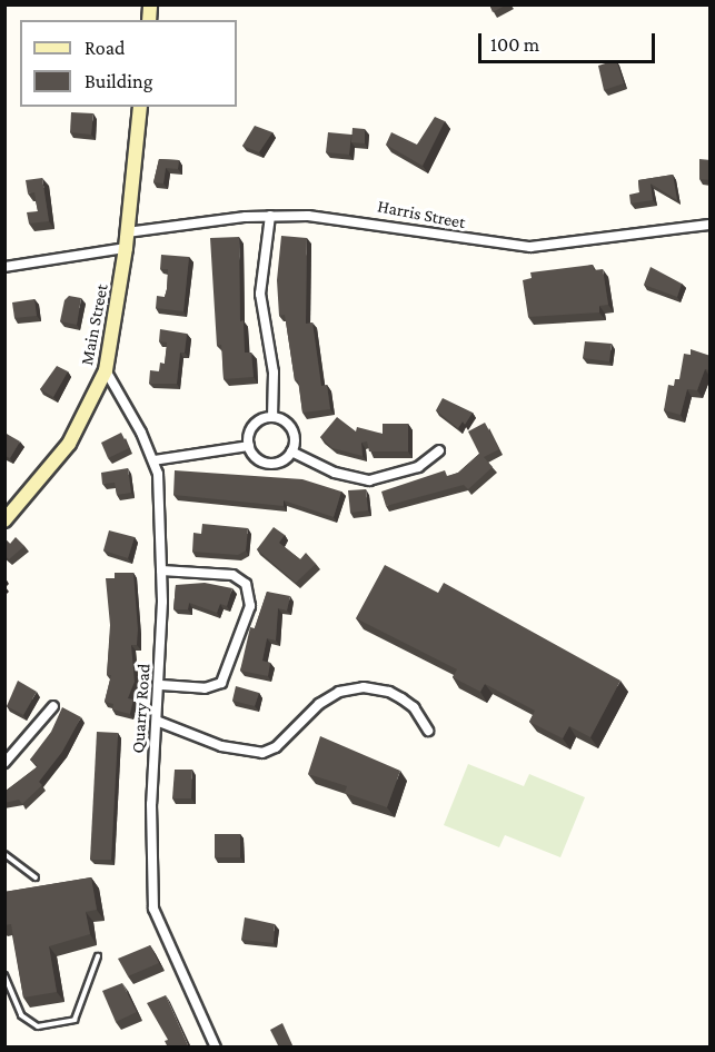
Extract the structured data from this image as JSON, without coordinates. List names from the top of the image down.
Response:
{
  "streets": {
    "main road": ["Main Street"],
    "street": ["Harris Street", "Quarry Road"]
  },
  "crossings": [
    ["Harris Street", "Main Street"],
    ["Main Street", "Quarry Road"]
  ],
  "legend": ["Road", "Building"],
  "scale_bar": "100 m"
}
